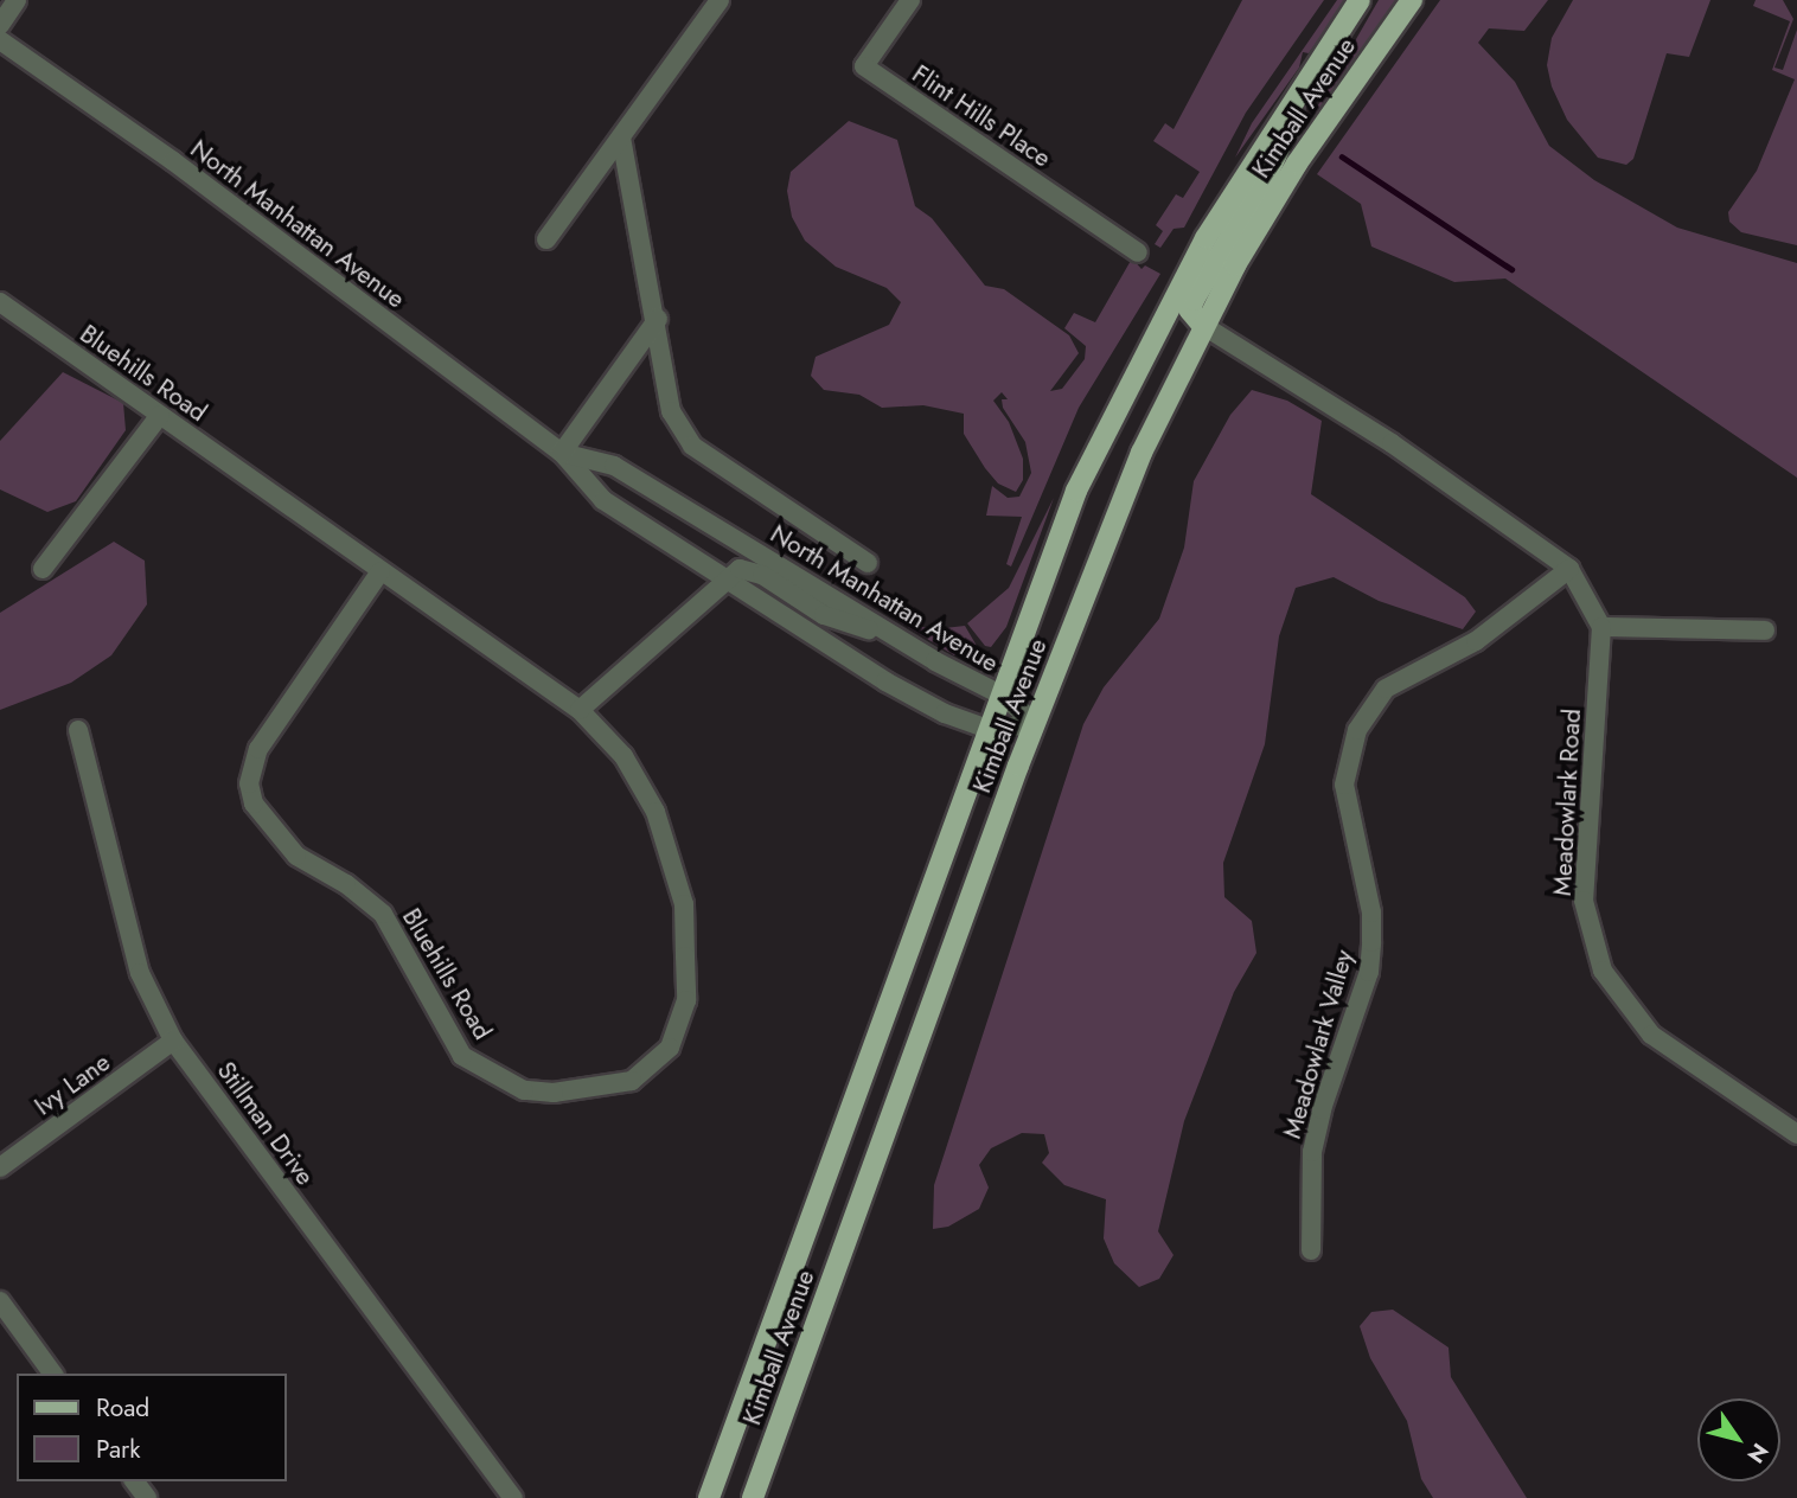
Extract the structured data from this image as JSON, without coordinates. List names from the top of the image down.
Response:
{
  "streets": {
    "main road": ["Kimball Avenue"],
    "street": [
      "Flint Hills Place",
      "North Manhattan Avenue",
      "Bluehills Road",
      "Meadowlark Road",
      "Meadowlark Valley",
      "Ivy Lane",
      "Stillman Drive"
    ]
  },
  "crossings": [
    ["Kimball Avenue", "North Manhattan Avenue"],
    ["Ivy Lane", "Stillman Drive"]
  ],
  "legend": ["Road", "Park"],
  "north": "bottom right"
}
